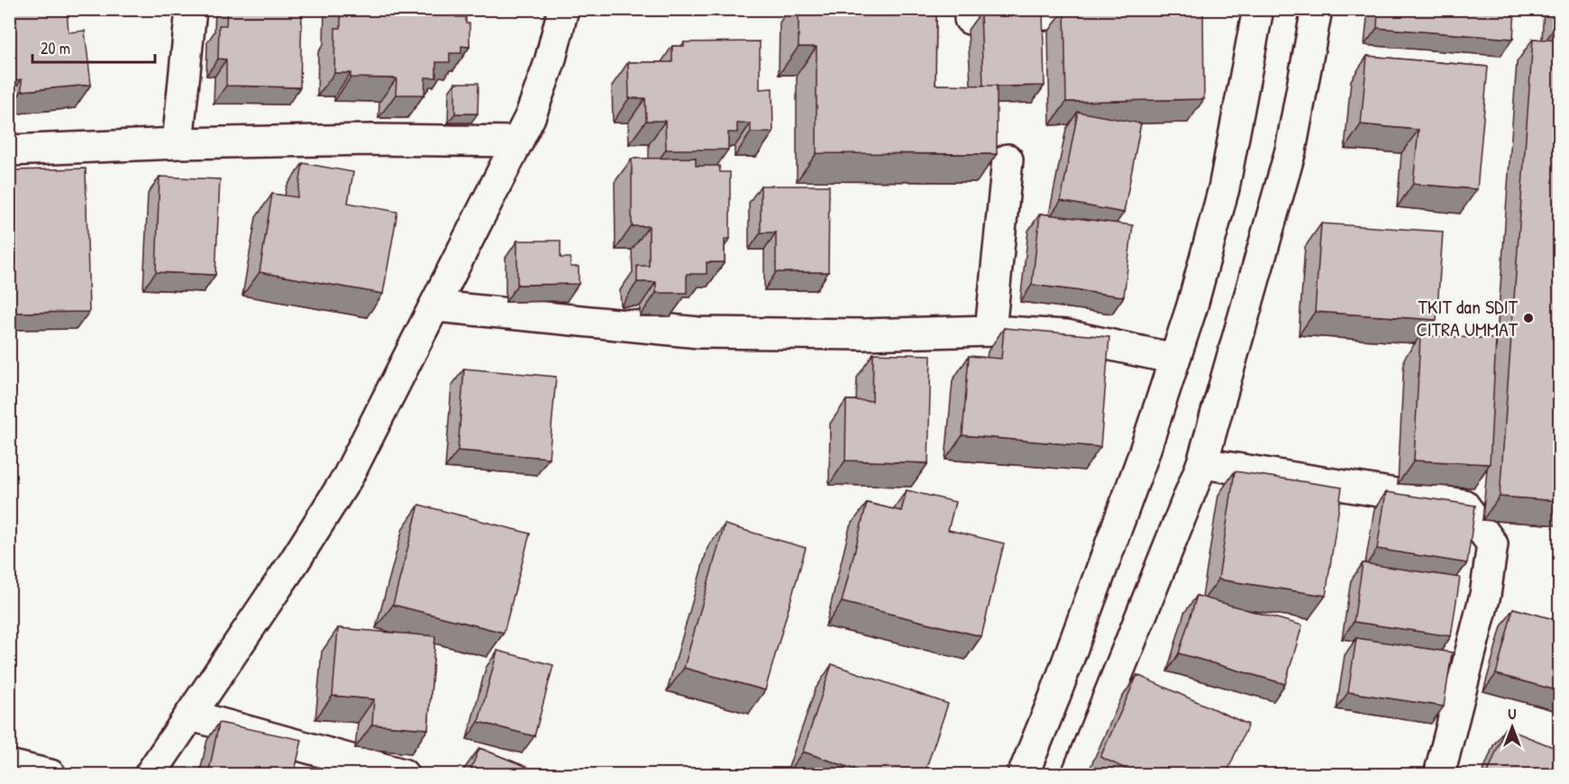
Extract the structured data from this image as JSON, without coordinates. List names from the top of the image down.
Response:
{
  "places": ["TKIT dan SDIT CITRA UMMAT"],
  "scale_bar": "20 m",
  "north": "top"
}
